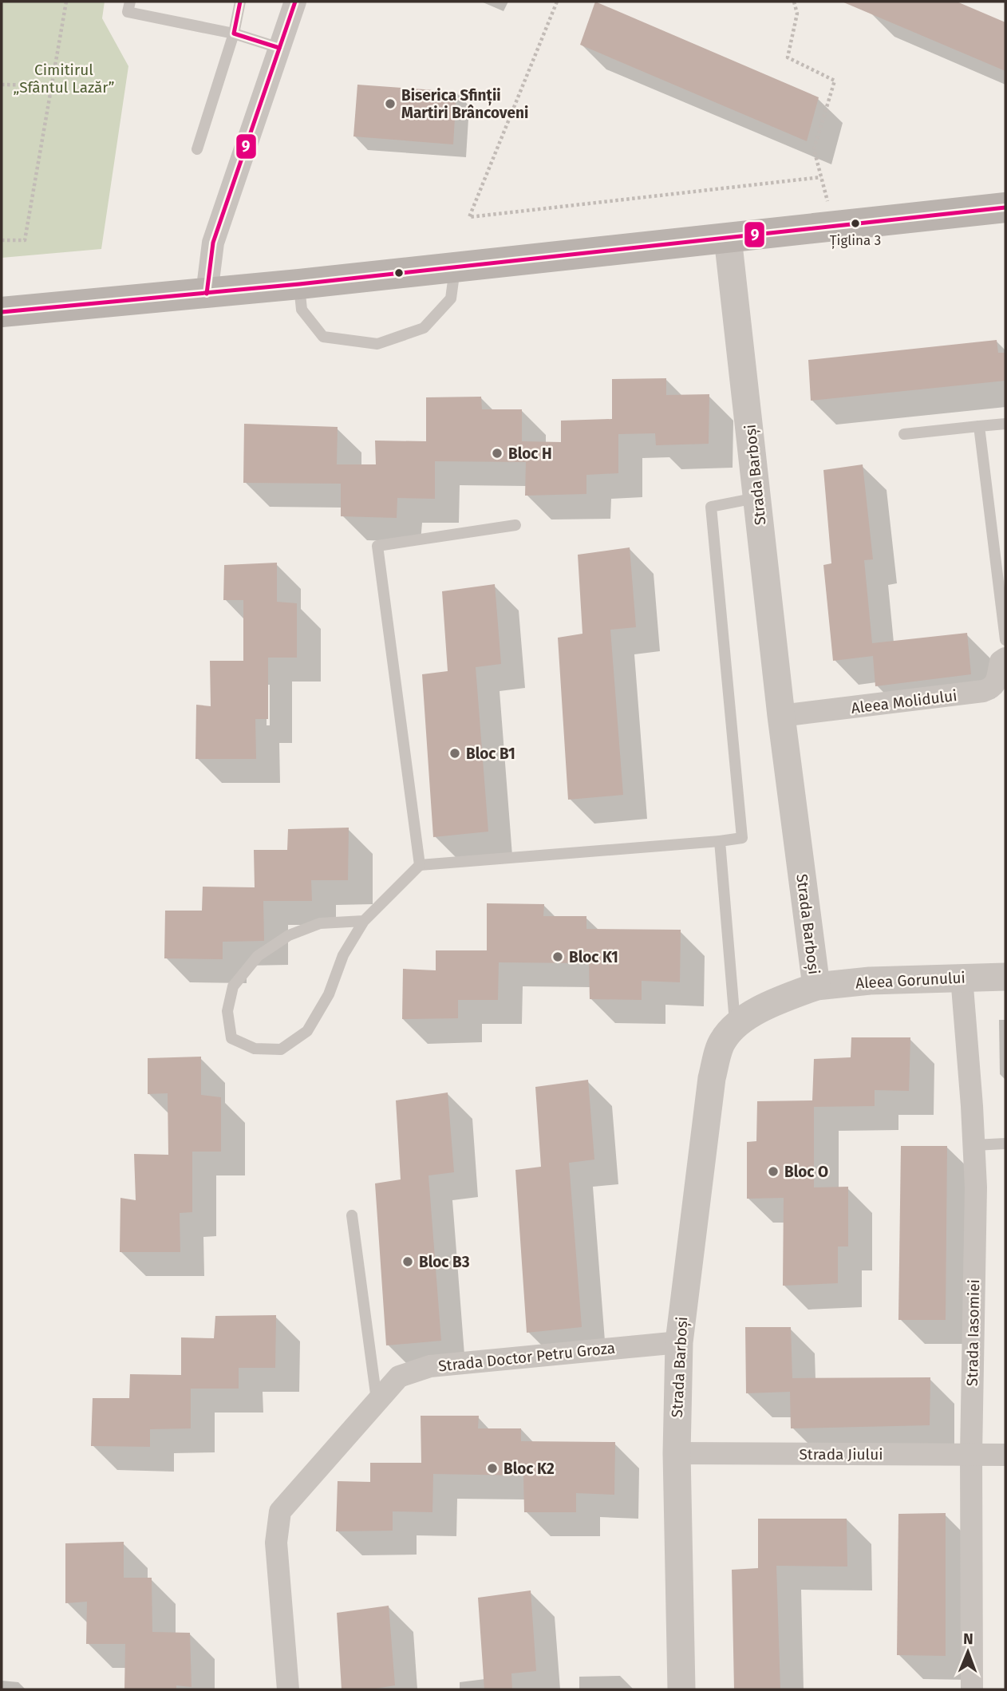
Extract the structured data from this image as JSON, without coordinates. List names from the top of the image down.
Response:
{
  "streets": {
    "street": [
      "Strada Barboși",
      "Aleea Molidului",
      "Aleea Gorunului",
      "Strada Iasomiei",
      "Strada Doctor Petru Groza",
      "Strada Jiului"
    ]
  },
  "crossings": [
    ["Strada Barboși", "Aleea Molidului"],
    ["Strada Barboși", "Aleea Gorunului"],
    ["Strada Barboși", "Strada Doctor Petru Groza"],
    ["Strada Barboși", "Strada Jiului"],
    ["Aleea Gorunului", "Strada Iasomiei"],
    ["Strada Iasomiei", "Strada Jiului"]
  ],
  "parks": ["Cimitirul „Sfântul Lazăr”"],
  "places": [
    "Biserica Sfinții Martiri Brâncoveni",
    "Țiglina 3",
    "Bloc H",
    "Bloc B1",
    "Bloc K1",
    "Bloc O",
    "Bloc B3",
    "Bloc K2"
  ],
  "lines": ["transit line 9"],
  "north": "top"
}
